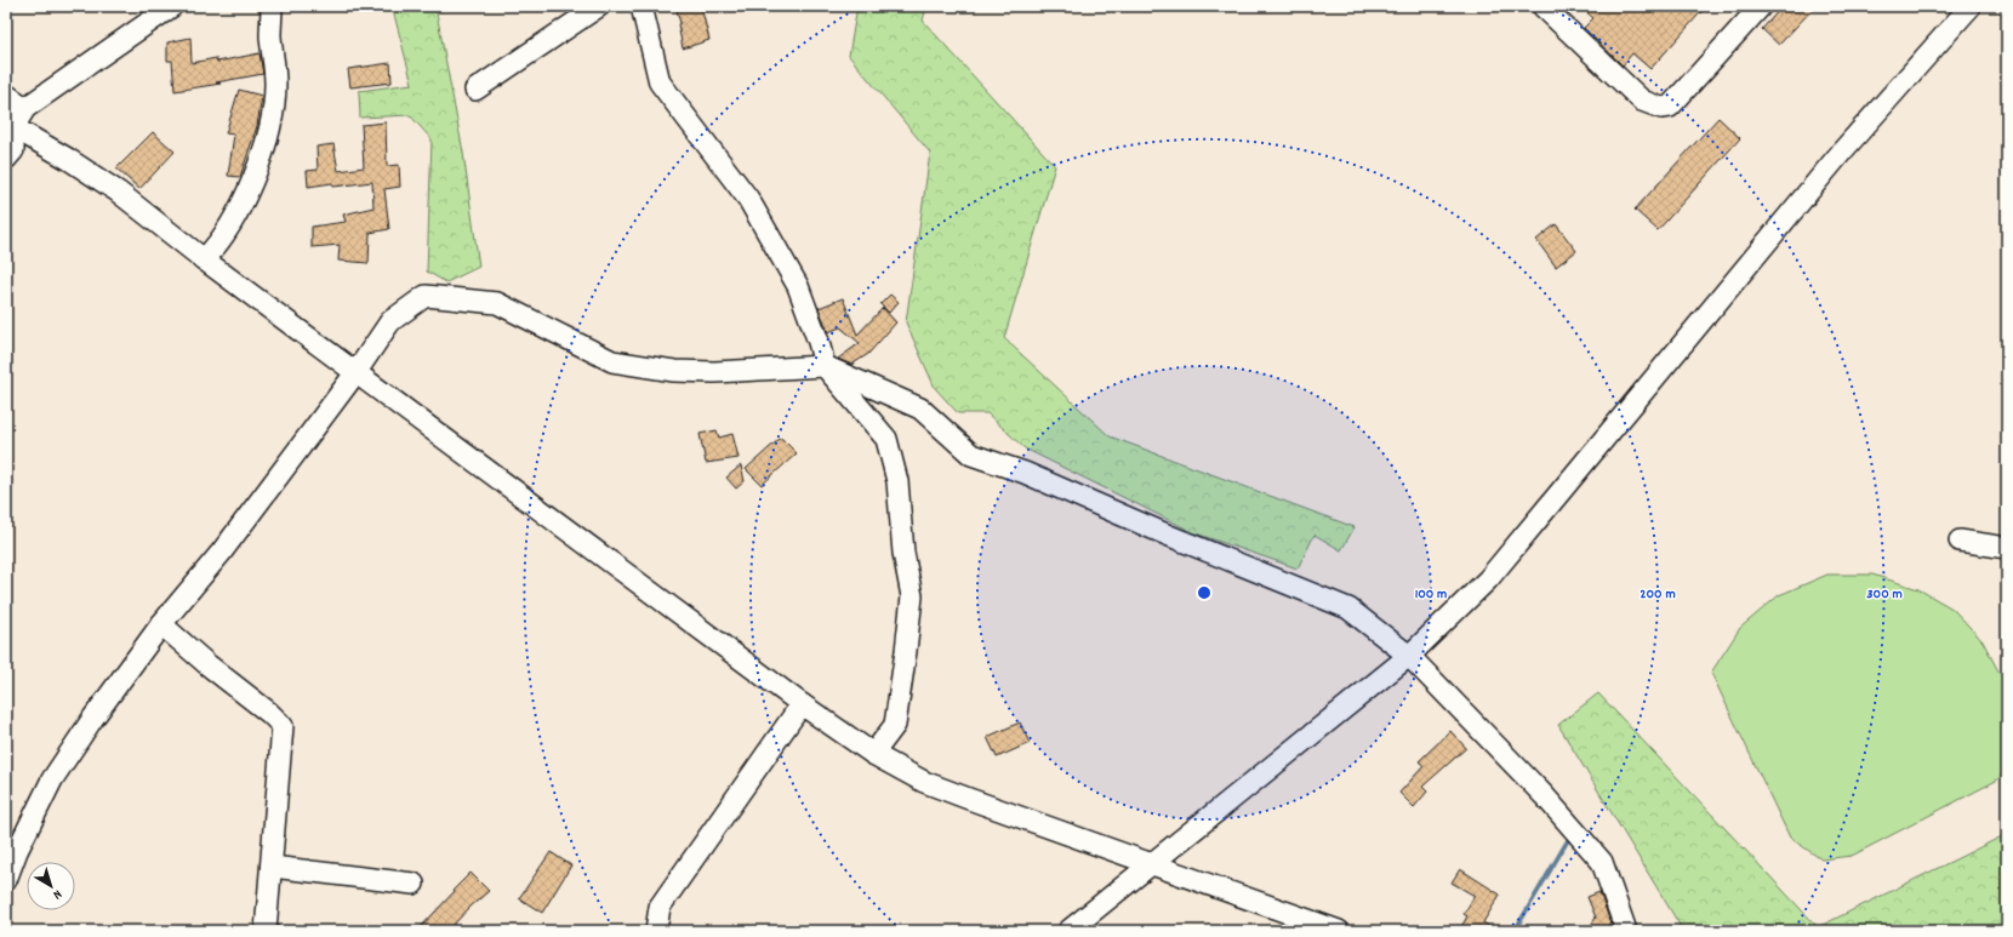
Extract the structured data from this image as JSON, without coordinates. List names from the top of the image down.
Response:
{
  "north": "bottom right",
  "rings": ["100 m", "200 m", "300 m"]
}
